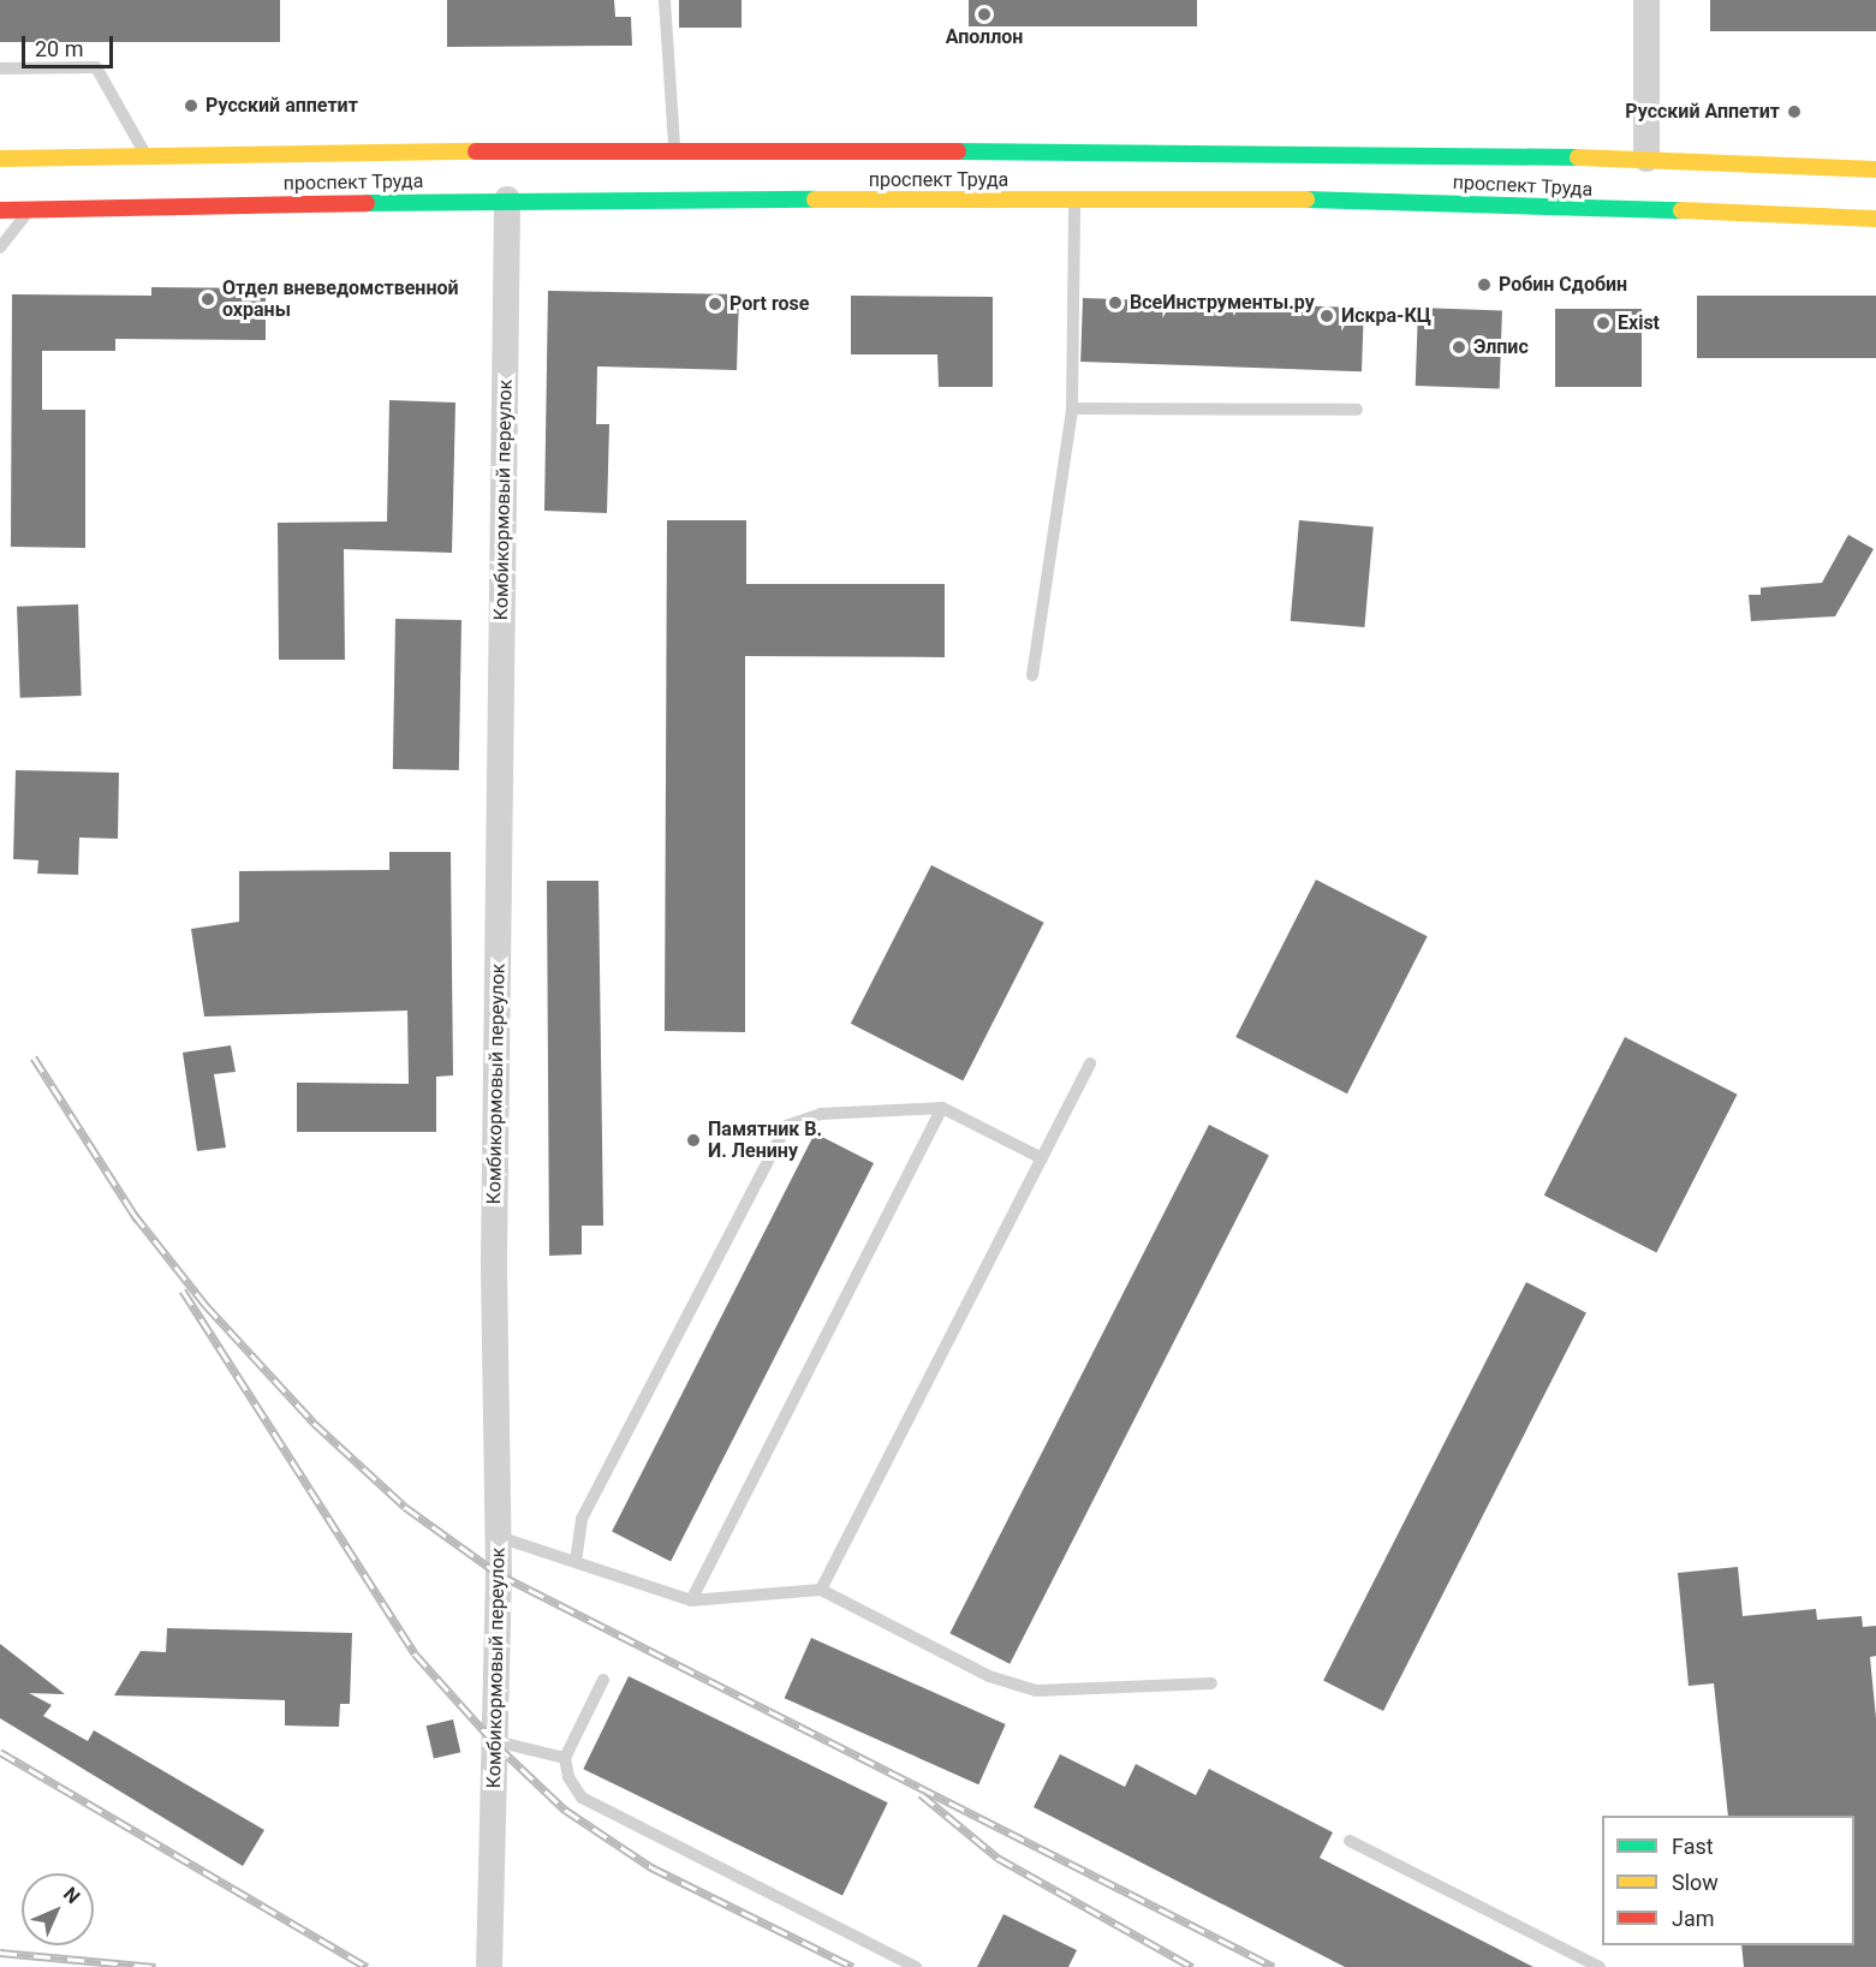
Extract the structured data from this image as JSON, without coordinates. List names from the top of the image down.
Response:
{
  "streets": {
    "main road": ["проспект Труда"],
    "street": ["Комбикормовый переулок"]
  },
  "crossings": [
    ["проспект Труда", "Комбикормовый переулок"]
  ],
  "places": [
    "Аполлон",
    "Русский аппетит",
    "Русский Аппетит",
    "Робин Сдобин",
    "Отдел вневедомственной охраны",
    "ВсеИнструменты.ру",
    "Port rose",
    "Искра-КЦ",
    "Exist",
    "Элпис",
    "Памятник В. И. Ленину"
  ],
  "legend": ["Fast", "Slow", "Jam"],
  "scale_bar": "20 m",
  "north": "top right"
}
